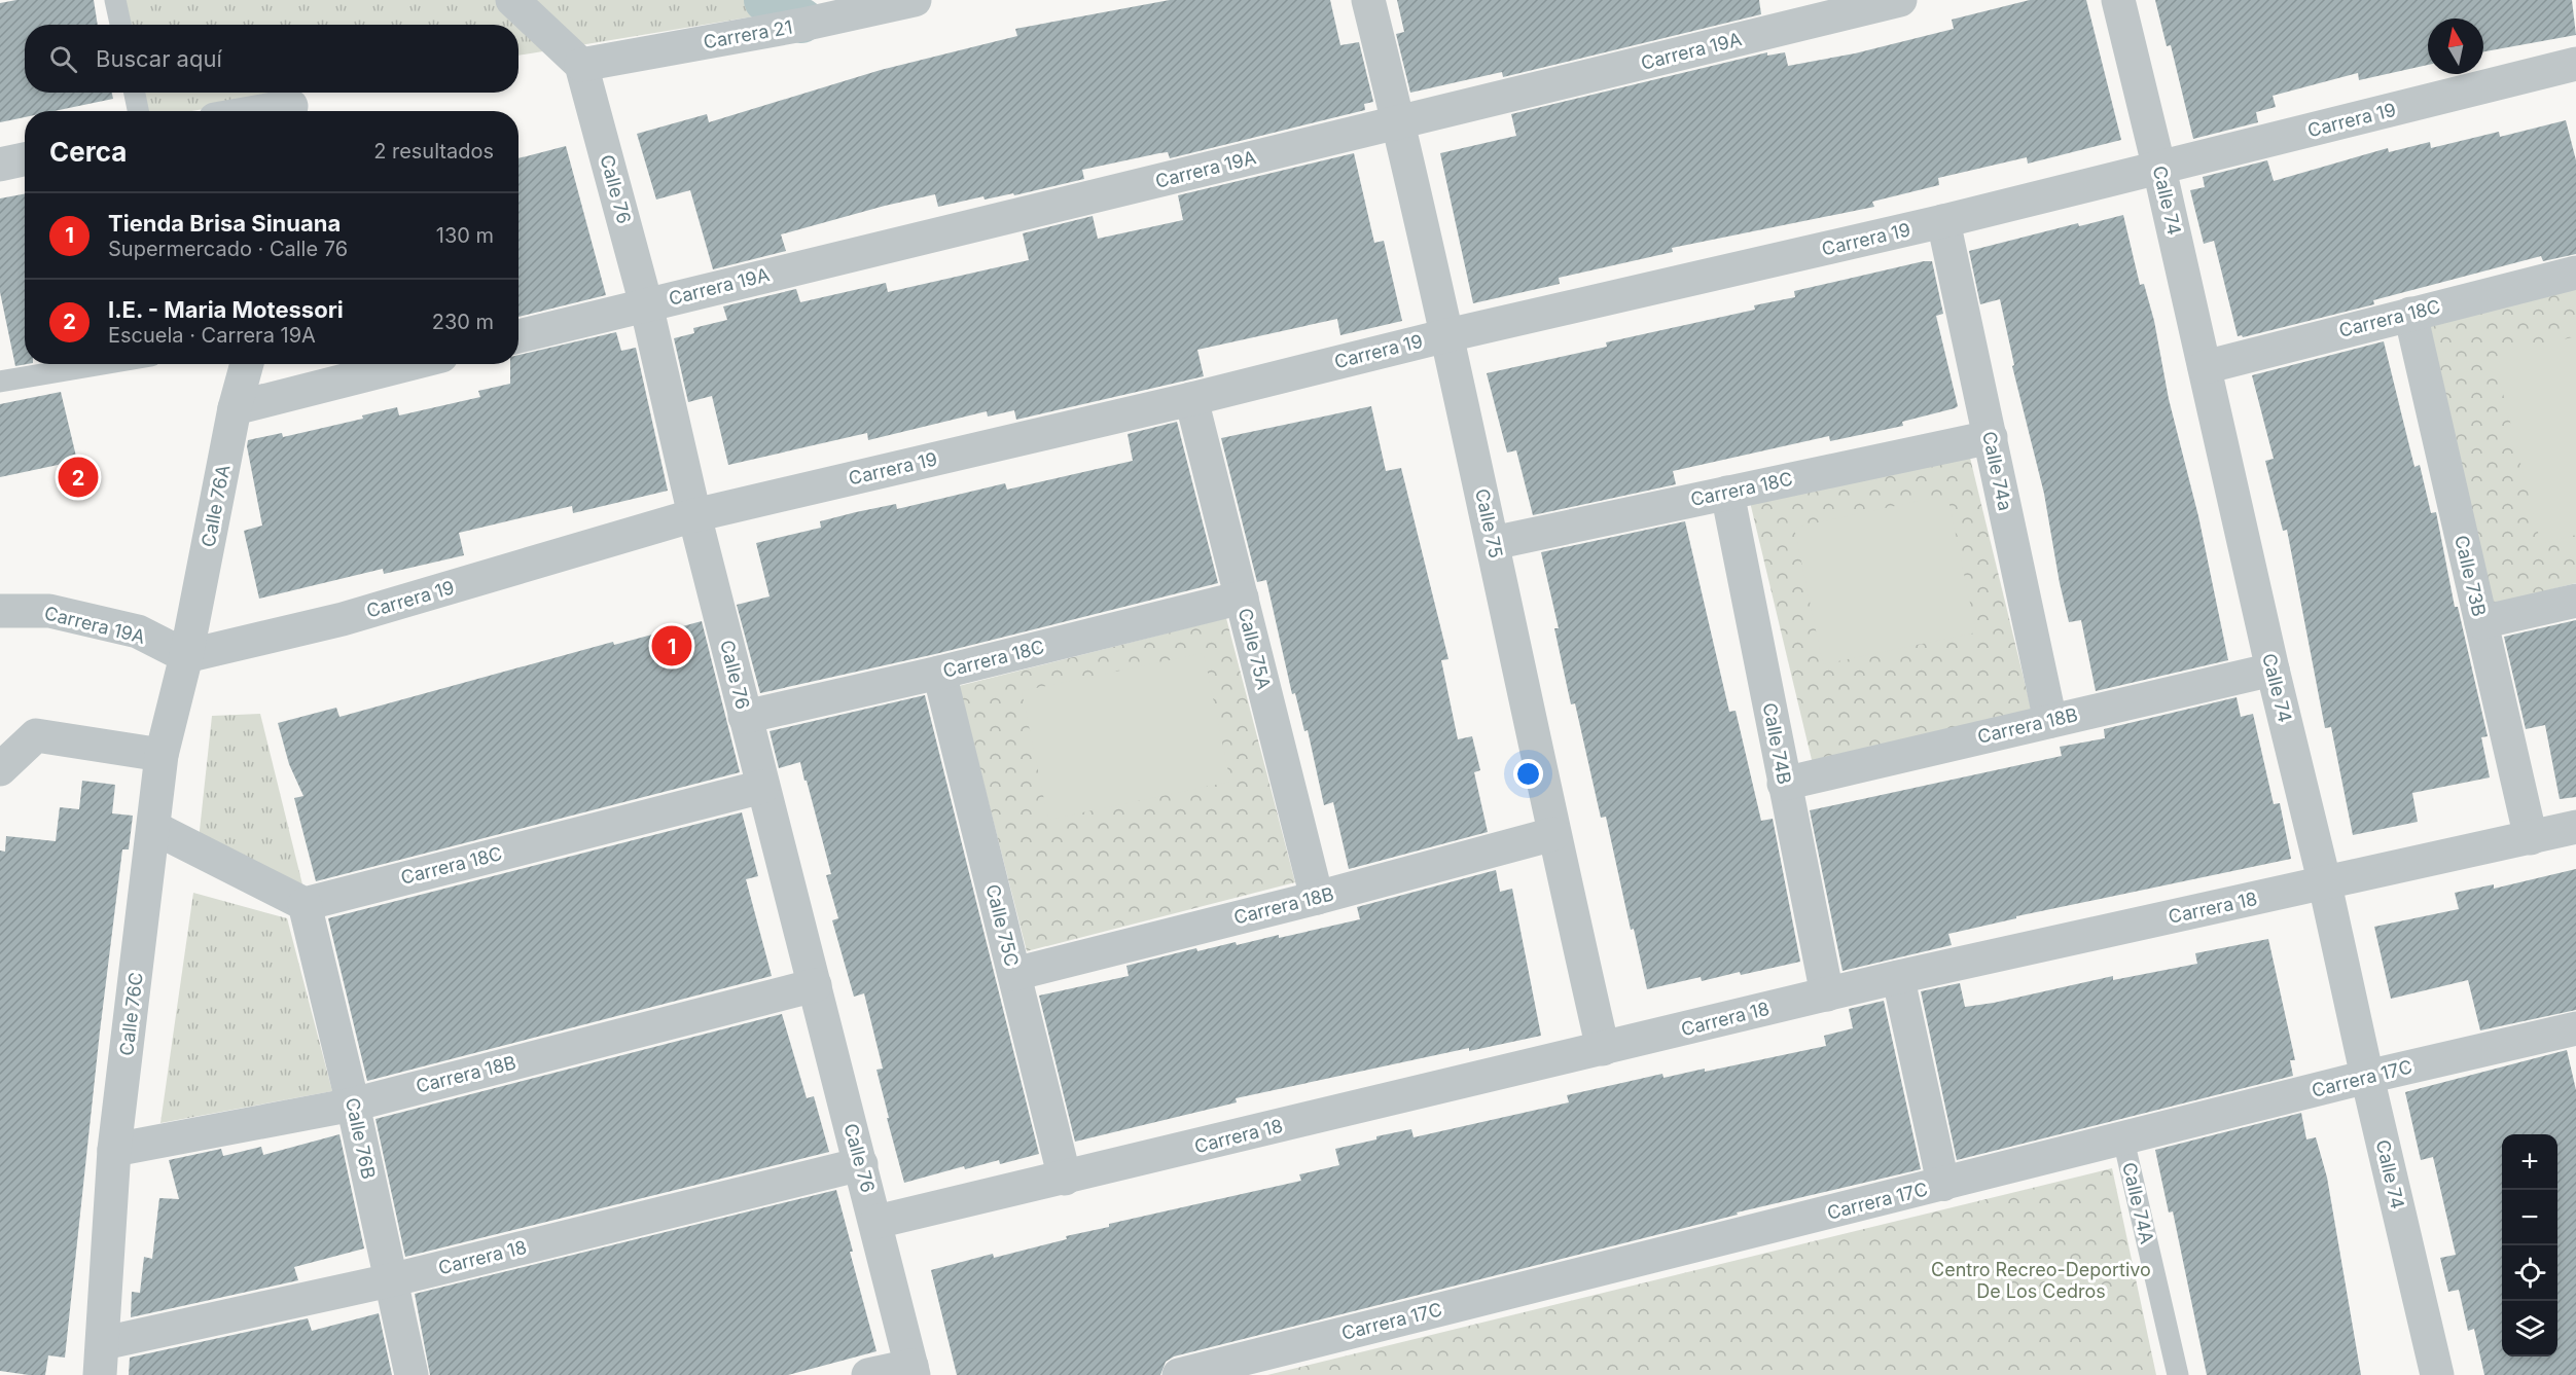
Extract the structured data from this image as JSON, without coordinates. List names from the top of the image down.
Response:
{
  "streets": {
    "street": [
      "Carrera 21",
      "Carrera 19A",
      "Carrera 19",
      "Calle 76",
      "Calle 74",
      "Carrera 18C",
      "Calle 74a",
      "Calle 76A",
      "Calle 75",
      "Calle 73B",
      "Calle 75A",
      "Carrera 18B",
      "Calle 74B",
      "Carrera 18",
      "Calle 75C",
      "Calle 76C",
      "Carrera 17C",
      "Calle 76B"
    ],
    "lane": ["Calle 74A"]
  },
  "crossings": [
    ["Carrera 21", "Calle 76"],
    ["Carrera 19A", "Carrera 19"],
    ["Carrera 19A", "Calle 76"],
    ["Carrera 19A", "Calle 76A"],
    ["Carrera 19A", "Calle 75"],
    ["Carrera 19A", "Calle 76C"],
    ["Carrera 19", "Calle 76"],
    ["Carrera 19", "Calle 74"],
    ["Carrera 19", "Calle 74a"],
    ["Carrera 19", "Calle 76A"],
    ["Carrera 19", "Calle 75"],
    ["Carrera 19", "Calle 75A"],
    ["Carrera 19", "Calle 76C"],
    ["Calle 76", "Carrera 18C"],
    ["Calle 76", "Carrera 18B"],
    ["Calle 76", "Carrera 18"],
    ["Calle 74", "Carrera 18C"],
    ["Calle 74", "Carrera 18B"],
    ["Calle 74", "Carrera 18"],
    ["Calle 74", "Carrera 17C"],
    ["Carrera 18C", "Calle 74a"],
    ["Carrera 18C", "Calle 75"],
    ["Carrera 18C", "Calle 73B"],
    ["Carrera 18C", "Calle 75A"],
    ["Carrera 18C", "Calle 74B"],
    ["Carrera 18C", "Calle 75C"],
    ["Carrera 18C", "Calle 76B"],
    ["Calle 74a", "Carrera 18B"],
    ["Calle 76A", "Calle 76C"],
    ["Calle 75", "Carrera 18B"],
    ["Calle 75", "Carrera 18"],
    ["Calle 73B", "Carrera 18"],
    ["Calle 75A", "Carrera 18B"],
    ["Carrera 18B", "Calle 74B"],
    ["Carrera 18B", "Calle 75C"],
    ["Carrera 18B", "Calle 76C"],
    ["Carrera 18B", "Calle 76B"],
    ["Calle 74B", "Carrera 18"],
    ["Carrera 18", "Calle 75C"],
    ["Carrera 18", "Calle 76C"],
    ["Carrera 18", "Calle 76B"],
    ["Carrera 17C", "Calle 74A"]
  ],
  "parks": ["Centro Recreo-Deportivo De Los Cedros"],
  "north": "top",
  "page": {
    "search": "Buscar aquí",
    "heading": ["Cerca", "2 resultados"],
    "list": [
      {
        "mark": "1",
        "name": "Tienda Brisa Sinuana",
        "note": "Supermercado · Calle 76",
        "value": "130 m"
      },
      {
        "mark": "2",
        "name": "I.E. - Maria Motessori",
        "note": "Escuela · Carrera 19A",
        "value": "230 m"
      }
    ],
    "pins": ["2", "1"],
    "map_buttons": ["+", "−"]
  }
}
